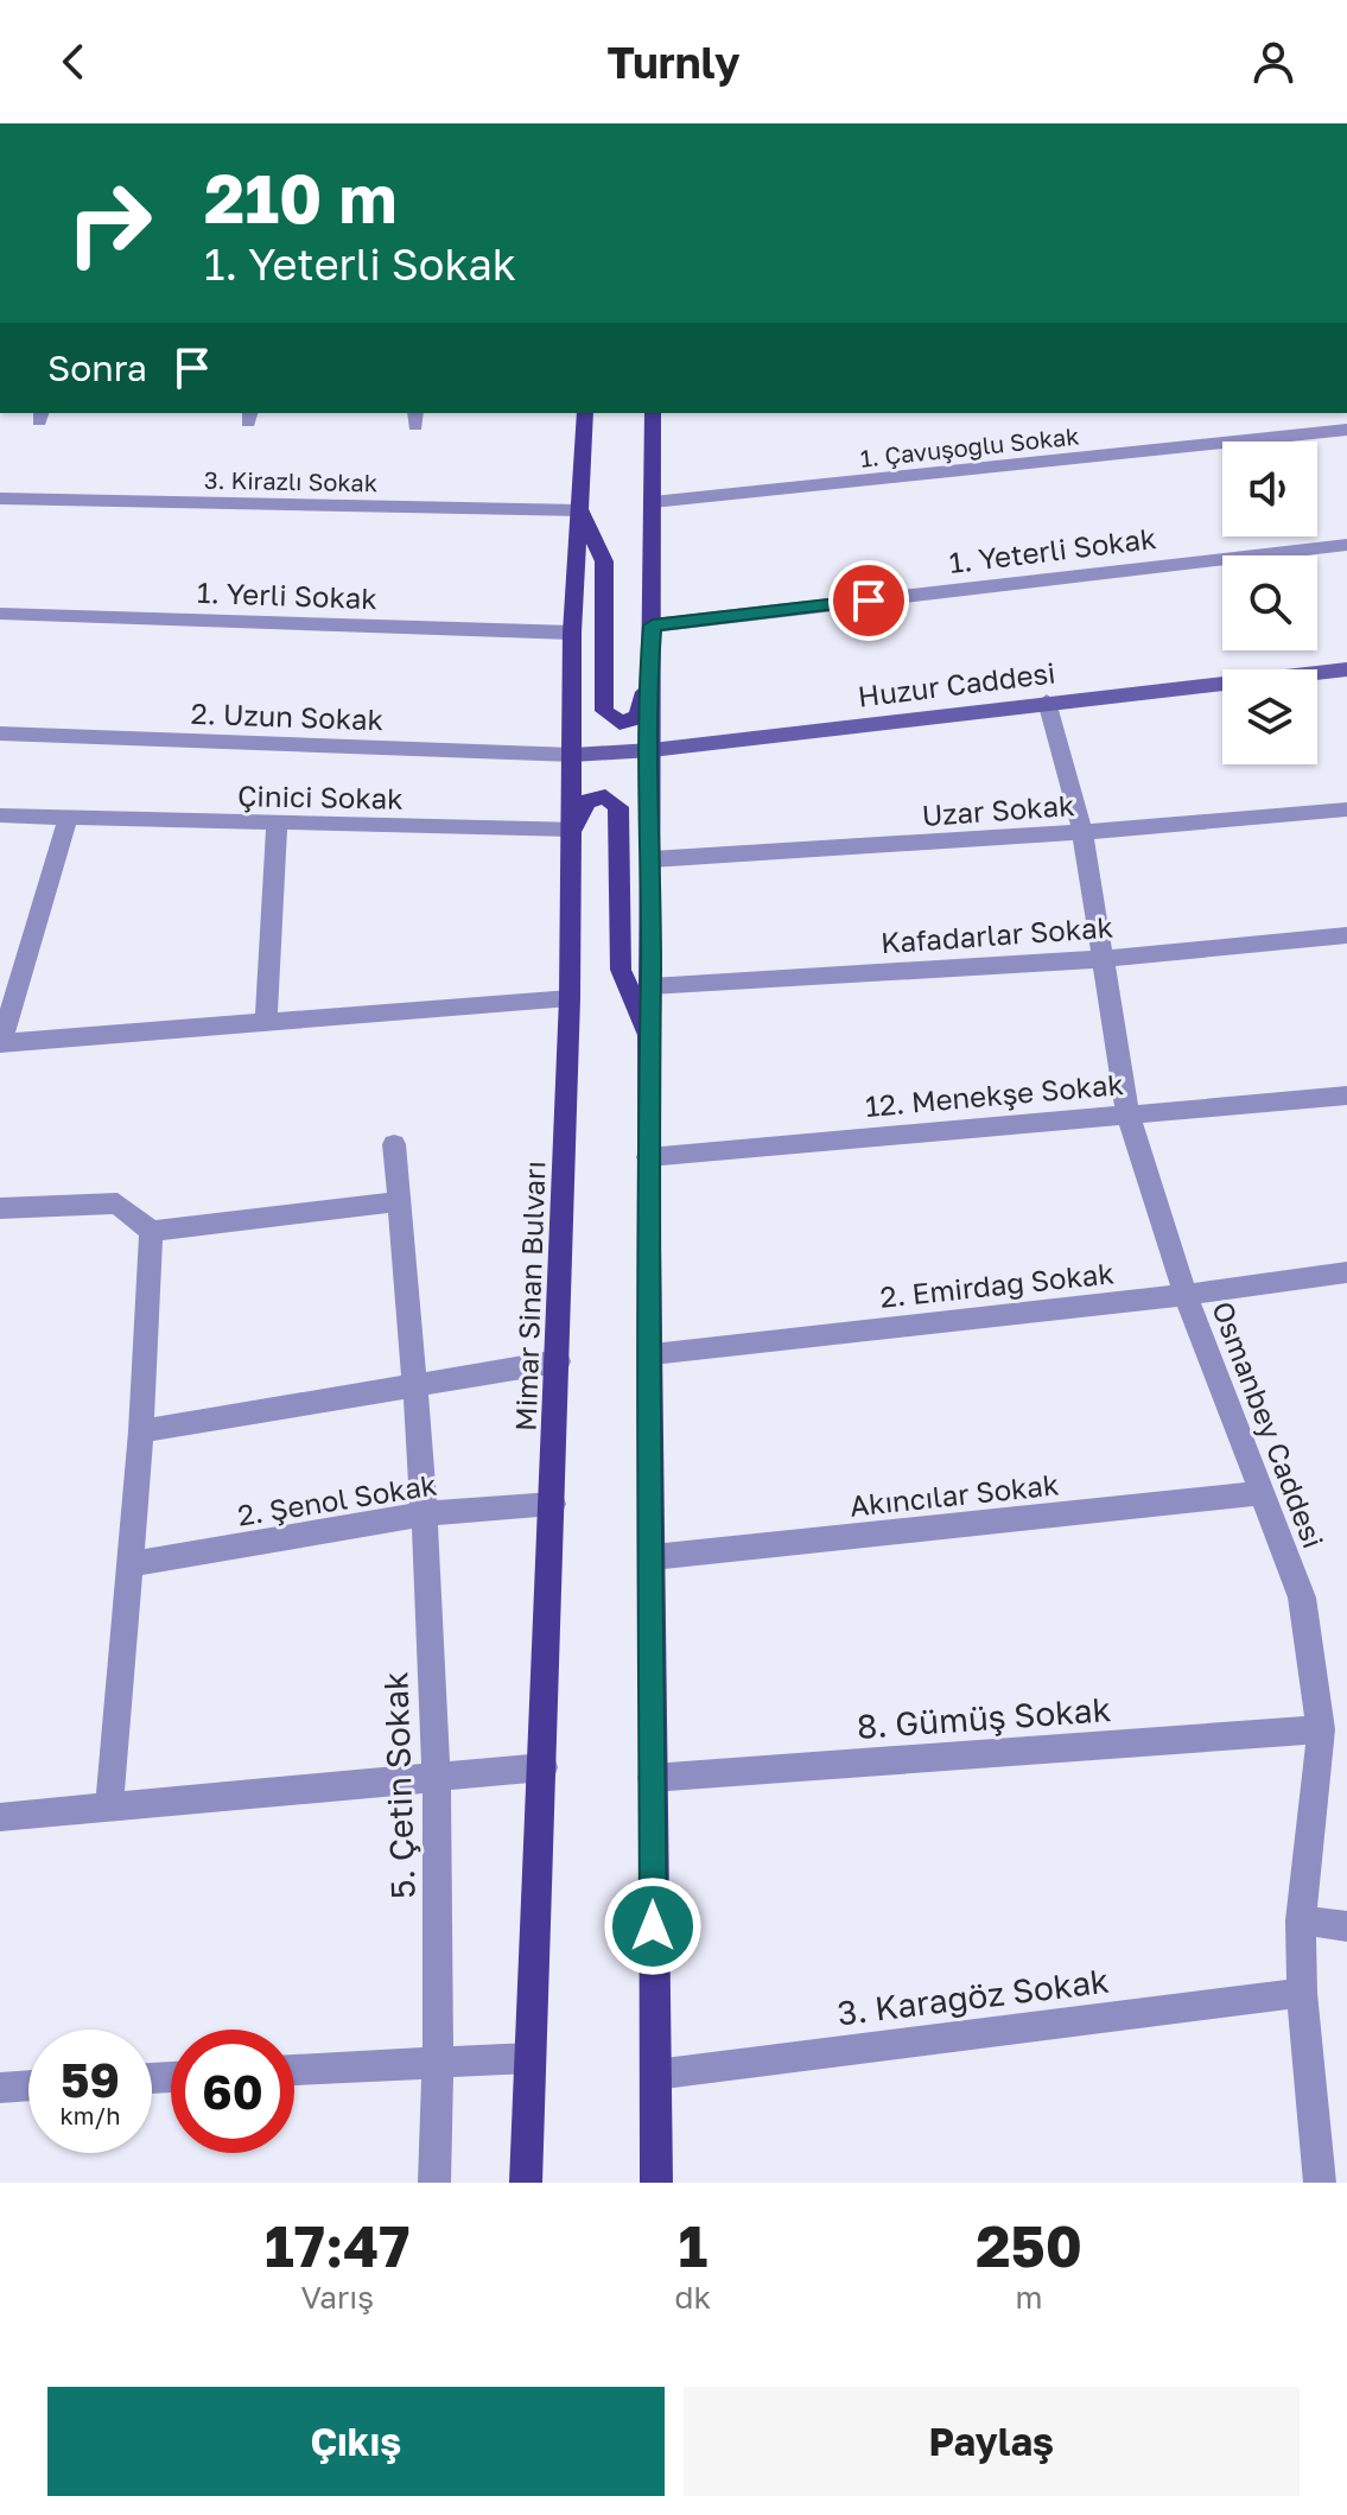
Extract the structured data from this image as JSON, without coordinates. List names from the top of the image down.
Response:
{
  "streets": {
    "main road": ["Huzur Caddesi", "Mimar Sinan Bulvarı"],
    "street": [
      "1. Çavuşoğlu Sokak",
      "3. Kirazlı Sokak",
      "1. Yeterli Sokak",
      "1. Yerli Sokak",
      "2. Uzun Sokak",
      "Çinici Sokak",
      "Uzar Sokak",
      "Kafadarlar Sokak",
      "12. Menekşe Sokak",
      "2. Emirdağ Sokak",
      "Osmanbey Caddesi",
      "Akıncılar Sokak",
      "2. Şenol Sokak",
      "8. Gümüş Sokak",
      "5. Çetin Sokak",
      "3. Karagöz Sokak"
    ]
  },
  "crossings": [
    ["3. Kirazlı Sokak", "Mimar Sinan Bulvarı"],
    ["1. Yerli Sokak", "Mimar Sinan Bulvarı"],
    ["Huzur Caddesi", "2. Uzun Sokak"],
    ["Huzur Caddesi", "Mimar Sinan Bulvarı"],
    ["Huzur Caddesi", "Osmanbey Caddesi"],
    ["2. Uzun Sokak", "Mimar Sinan Bulvarı"],
    ["Çinici Sokak", "Mimar Sinan Bulvarı"],
    ["Uzar Sokak", "Osmanbey Caddesi"],
    ["Kafadarlar Sokak", "Osmanbey Caddesi"],
    ["12. Menekşe Sokak", "Osmanbey Caddesi"],
    ["2. Emirdağ Sokak", "Osmanbey Caddesi"],
    ["Mimar Sinan Bulvarı", "2. Şenol Sokak"],
    ["Osmanbey Caddesi", "Akıncılar Sokak"],
    ["Osmanbey Caddesi", "8. Gümüş Sokak"],
    ["Osmanbey Caddesi", "3. Karagöz Sokak"],
    ["2. Şenol Sokak", "5. Çetin Sokak"]
  ],
  "page": {
    "header": "Turnly",
    "turn": ["210 m", "1. Yeterli Sokak"],
    "then": "Sonra",
    "speed": "59 km/h",
    "limit": "60",
    "eta": [
      "17:47",
      "Varış",
      "1",
      "dk",
      "250",
      "m"
    ],
    "buttons": ["Çıkış", "Paylaş"]
  }
}
